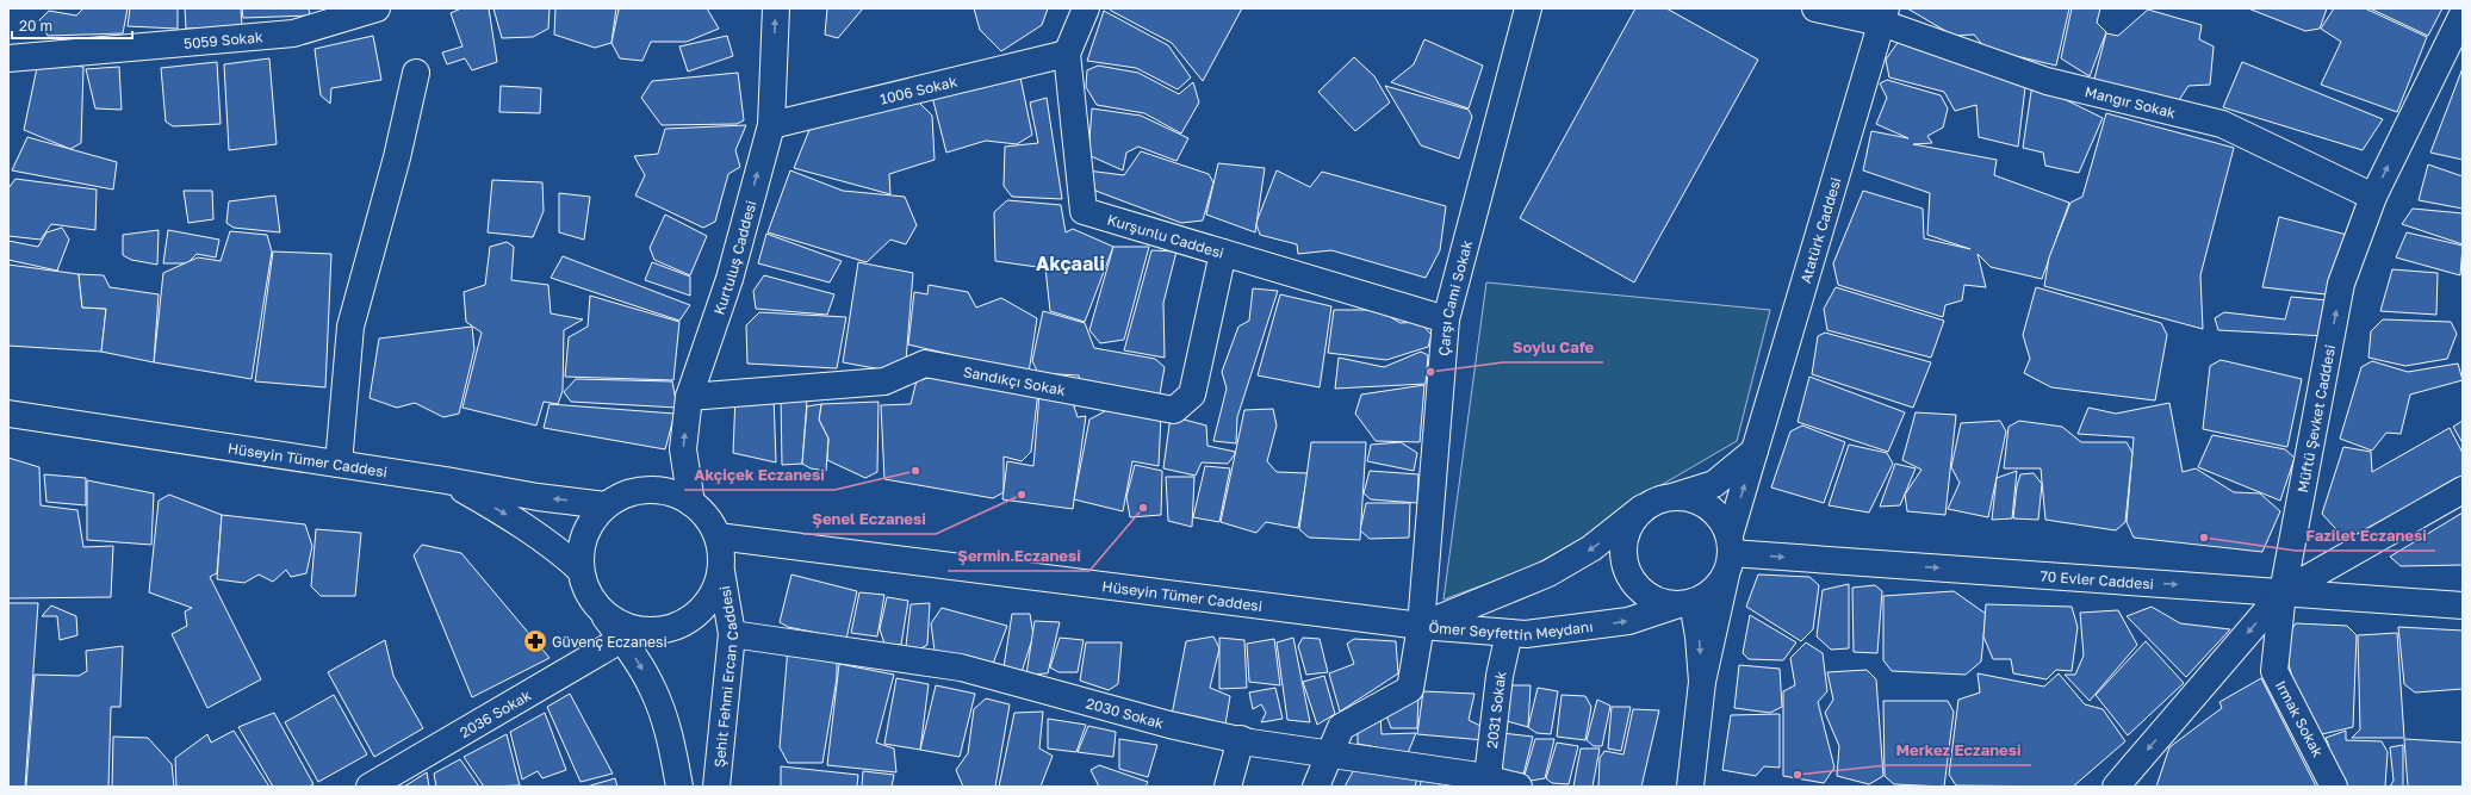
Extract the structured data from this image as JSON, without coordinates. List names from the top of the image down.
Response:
{
  "streets": {
    "street": [
      "5059 Sokak",
      "1006 Sokak",
      "Mangır Sokak",
      "Atatürk Caddesi",
      "Kurşunlu Caddesi",
      "Kurtuluş Caddesi",
      "Çarşı Cami Sokak",
      "Sandıkçı Sokak",
      "Müftü Şevket Caddesi",
      "Hüseyin Tümer Caddesi",
      "70 Evler Caddesi",
      "Ömer Seyfettin Meydanı",
      "Şehit Fehmi Ercan Caddesi",
      "2031 Sokak",
      "2030 Sokak",
      "2036 Sokak",
      "Irmak Sokak"
    ]
  },
  "crossings": [
    ["1006 Sokak", "Kurşunlu Caddesi"],
    ["1006 Sokak", "Kurtuluş Caddesi"],
    ["Mangır Sokak", "Atatürk Caddesi"],
    ["Mangır Sokak", "Müftü Şevket Caddesi"],
    ["Atatürk Caddesi", "70 Evler Caddesi"],
    ["Atatürk Caddesi", "Ömer Seyfettin Meydanı"],
    ["Kurşunlu Caddesi", "Çarşı Cami Sokak"],
    ["Kurşunlu Caddesi", "Sandıkçı Sokak"],
    ["Kurtuluş Caddesi", "Sandıkçı Sokak"],
    ["Kurtuluş Caddesi", "Hüseyin Tümer Caddesi"],
    ["Kurtuluş Caddesi", "Şehit Fehmi Ercan Caddesi"],
    ["Çarşı Cami Sokak", "Hüseyin Tümer Caddesi"],
    ["Çarşı Cami Sokak", "Ömer Seyfettin Meydanı"],
    ["Çarşı Cami Sokak", "2030 Sokak"],
    ["Müftü Şevket Caddesi", "70 Evler Caddesi"],
    ["Müftü Şevket Caddesi", "Irmak Sokak"],
    ["Hüseyin Tümer Caddesi", "Ömer Seyfettin Meydanı"],
    ["Hüseyin Tümer Caddesi", "Şehit Fehmi Ercan Caddesi"],
    ["70 Evler Caddesi", "Ömer Seyfettin Meydanı"],
    ["70 Evler Caddesi", "Irmak Sokak"],
    ["Ömer Seyfettin Meydanı", "2031 Sokak"],
    ["Şehit Fehmi Ercan Caddesi", "2030 Sokak"],
    ["2031 Sokak", "2030 Sokak"]
  ],
  "one_way": ["Kurtuluş Caddesi", "70 Evler Caddesi"],
  "districts": ["Akçaali"],
  "places": {
    "other": [
      "Soylu Cafe",
      "Akçiçek Eczanesi",
      "Şenel Eczanesi",
      "Şermin Eczanesi",
      "Fazilet Eczanesi",
      "Merkez Eczanesi"
    ],
    "pharmacy": ["Güvenç Eczanesi"]
  },
  "scale_bar": "20 m"
}
